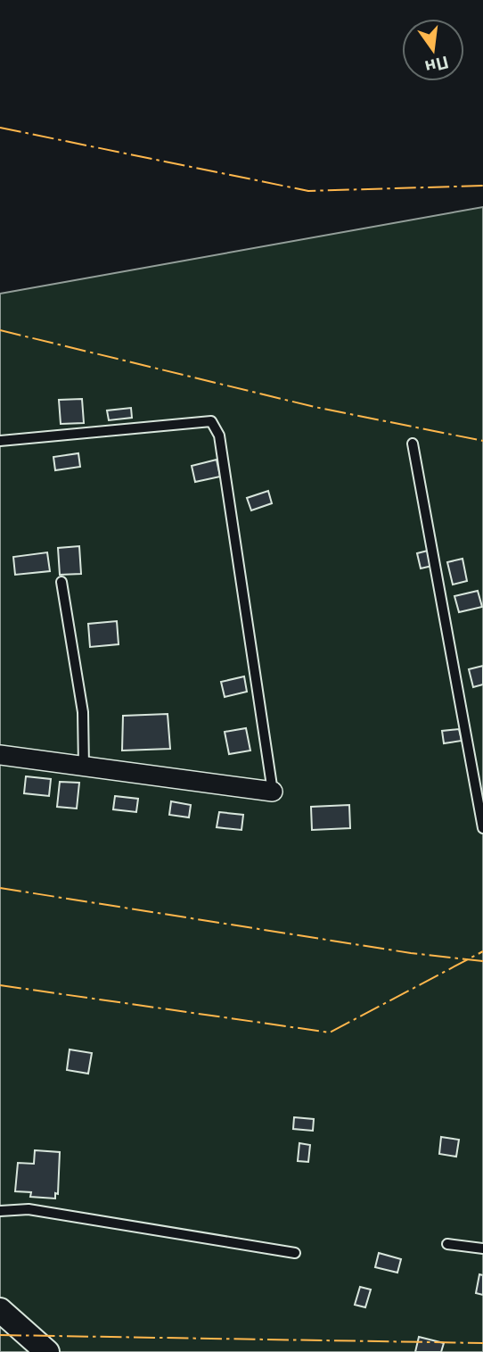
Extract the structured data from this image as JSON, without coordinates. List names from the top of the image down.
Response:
{
  "north": "bottom"
}
